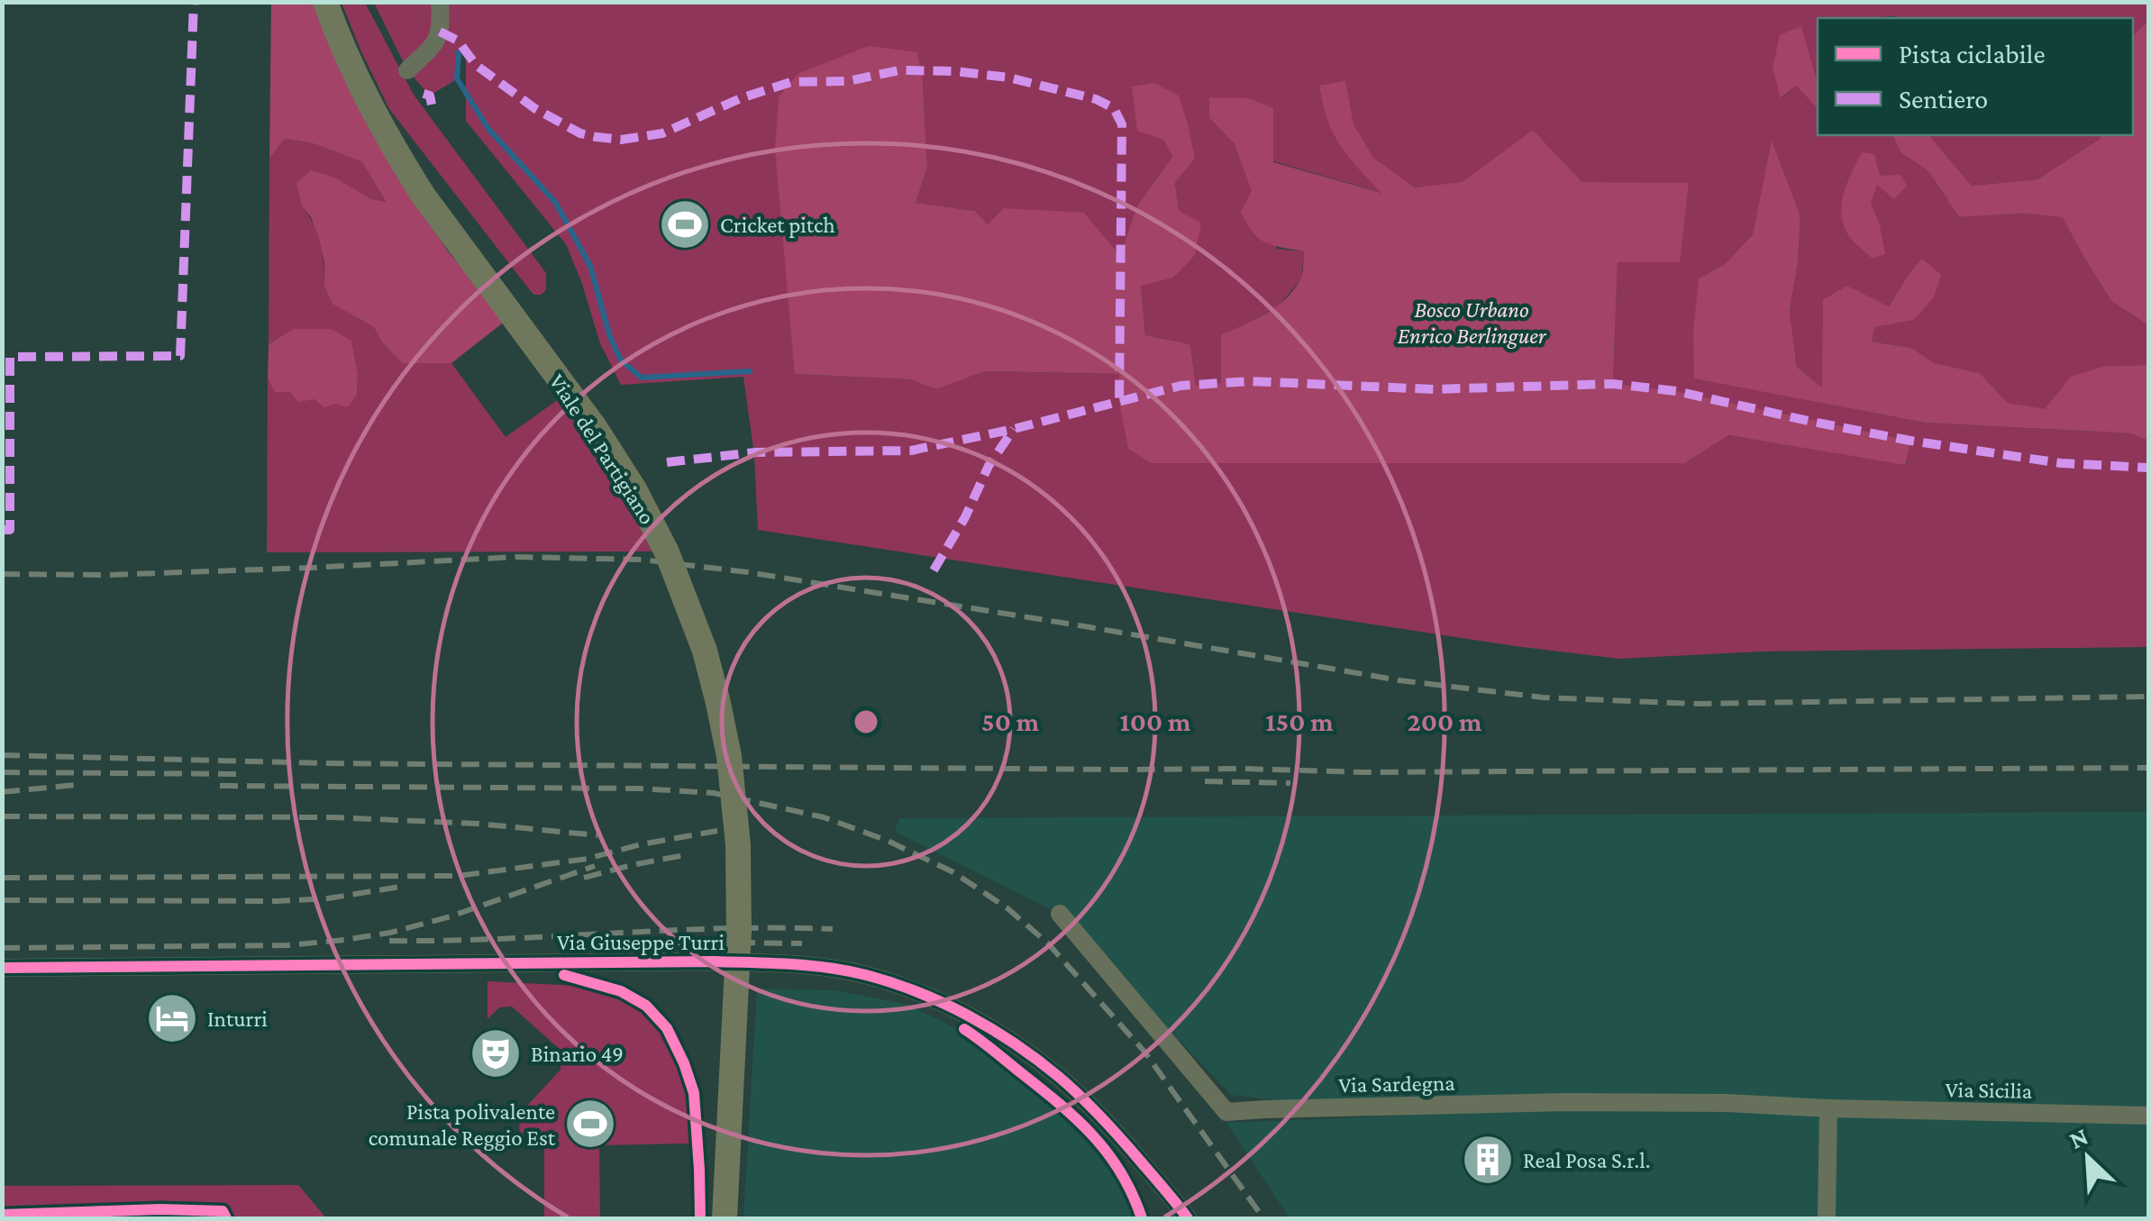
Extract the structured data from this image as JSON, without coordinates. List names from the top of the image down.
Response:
{
  "streets": {
    "main road": ["Viale del Partigiano"],
    "street": ["Via Giuseppe Turri", "Via Sardegna", "Via Sicilia"]
  },
  "crossings": [
    ["Via Sardegna", "Via Sicilia"]
  ],
  "parks": ["Bosco Urbano Enrico Berlinguer"],
  "places": {
    "sports": ["Cricket pitch", "Pista polivalente comunale Reggio Est"],
    "hotel": ["Inturri"],
    "theatre": ["Binario 49"],
    "building": ["Real Posa S.r.l."]
  },
  "legend": ["Pista ciclabile", "Sentiero"],
  "north": "top left",
  "rings": [
    "50 m",
    "100 m",
    "150 m",
    "200 m"
  ]
}
